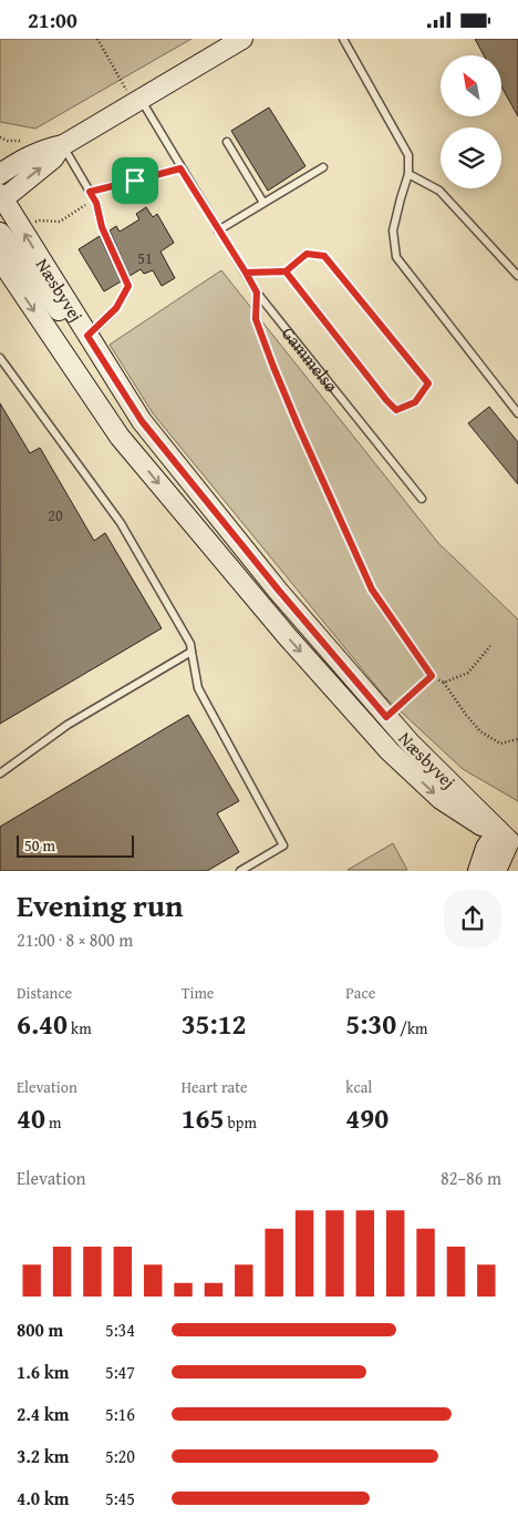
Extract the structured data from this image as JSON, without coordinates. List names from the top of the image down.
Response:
{
  "streets": {
    "street": ["Næsbyvej"],
    "lane": ["Gammelsø"]
  },
  "house_numbers": ["51", "20"],
  "scale_bar": "50 m",
  "north": "top left",
  "page": {
    "status": "21:00",
    "scale": "50 m",
    "heading": ["Evening run", "21:00 · 8 × 800 m"],
    "stats": [
      ["Distance", "6.40 km"],
      ["Time", "35:12"],
      ["Pace", "5:30 /km"],
      ["Elevation", "40 m"],
      ["Heart rate", "165 bpm"],
      ["kcal", "490"]
    ],
    "chart": ["Elevation", "82–86 m"],
    "list": [
      {
        "name": "800 m",
        "note": "5:34"
      },
      {
        "name": "1.6 km",
        "note": "5:47"
      },
      {
        "name": "2.4 km",
        "note": "5:16"
      },
      {
        "name": "3.2 km",
        "note": "5:20"
      },
      {
        "name": "4.0 km",
        "note": "5:45"
      }
    ]
  }
}
